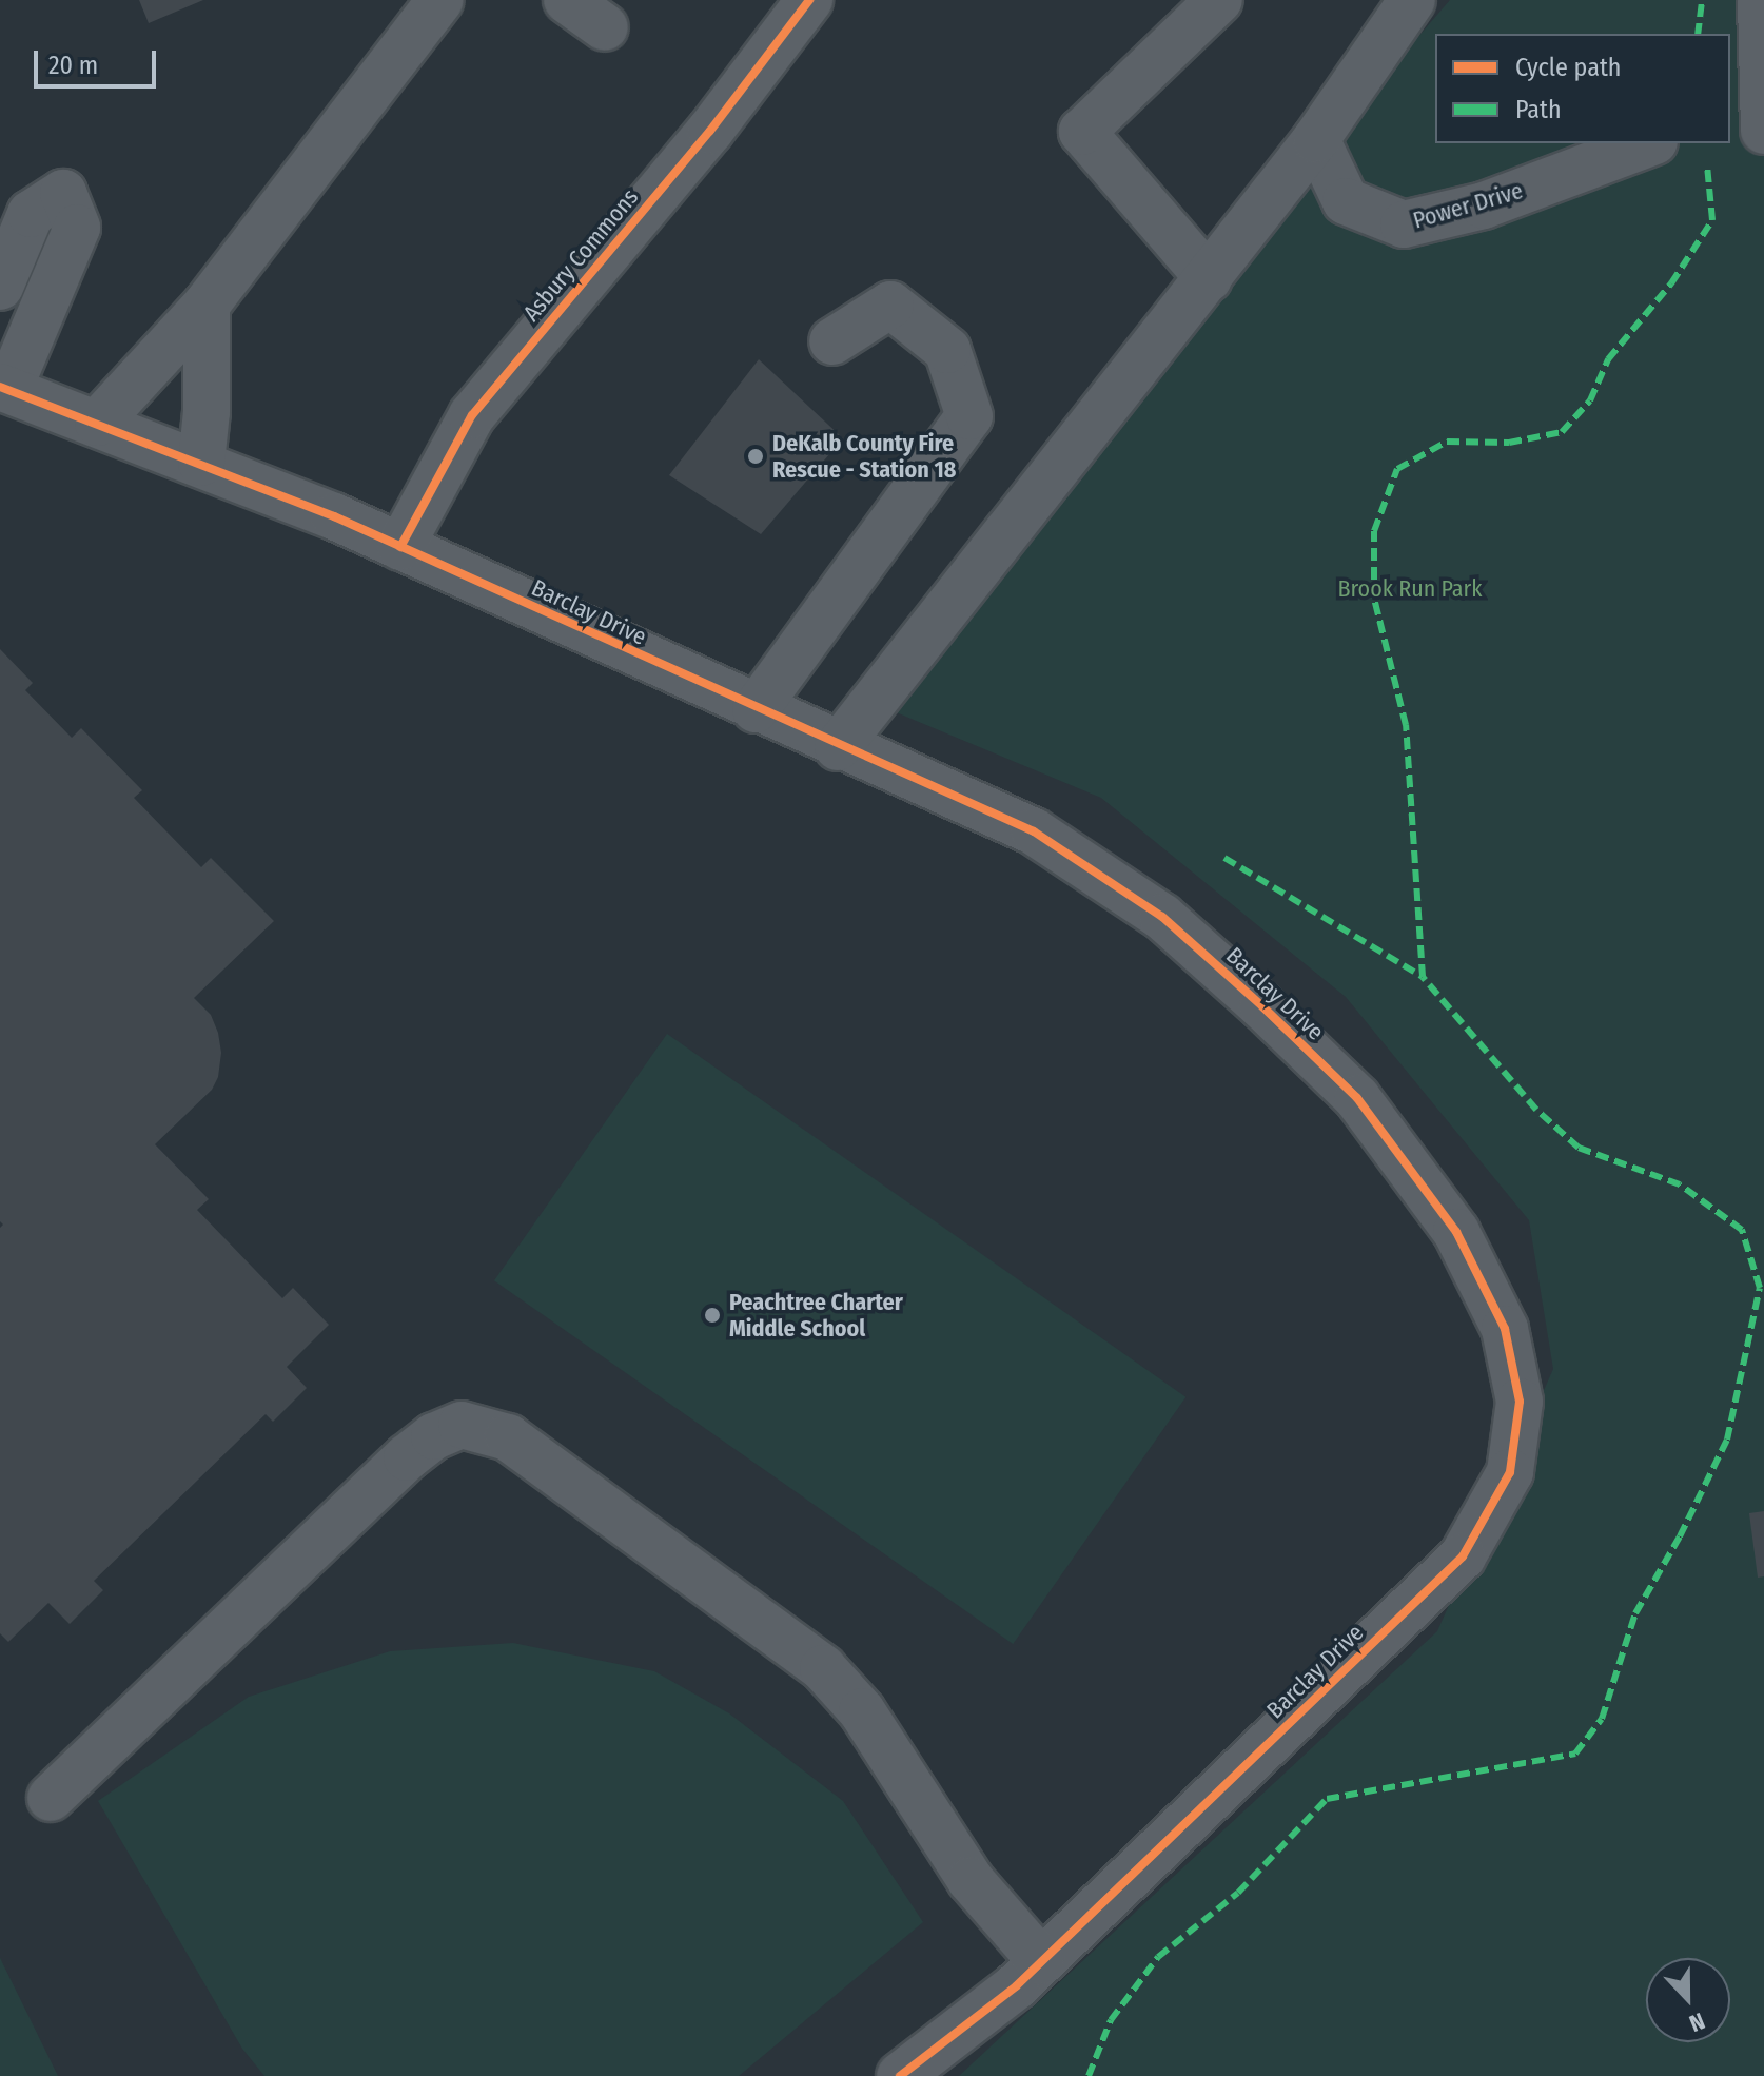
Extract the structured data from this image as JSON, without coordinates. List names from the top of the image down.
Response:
{
  "streets": {
    "street": ["Power Drive", "Asbury Commons", "Barclay Drive"]
  },
  "crossings": [
    ["Asbury Commons", "Barclay Drive"]
  ],
  "parks": ["Brook Run Park"],
  "places": ["DeKalb County Fire Rescue - Station 18", "Peachtree Charter Middle School"],
  "legend": ["Cycle path", "Path"],
  "scale_bar": "20 m",
  "north": "bottom"
}
